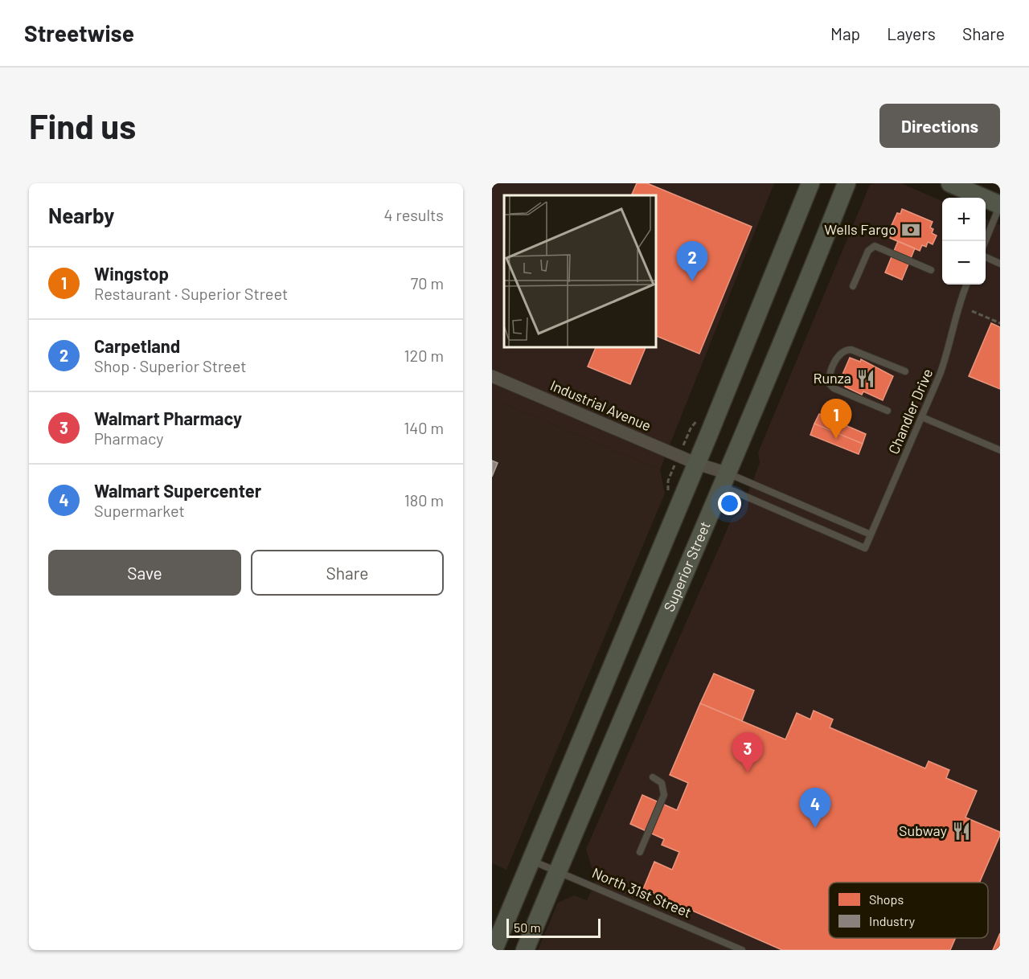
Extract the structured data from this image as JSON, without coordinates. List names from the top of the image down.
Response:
{
  "streets": {
    "main road": ["Superior Street"],
    "street": ["Industrial Avenue"],
    "lane": ["Chandler Drive", "North 31st Street"]
  },
  "crossings": [
    ["Industrial Avenue", "Chandler Drive"],
    ["Industrial Avenue", "Superior Street"],
    ["Superior Street", "North 31st Street"]
  ],
  "places": {
    "bank": ["Wells Fargo"],
    "restaurant": ["Runza", "Subway"]
  },
  "legend": ["Shops", "Industry"],
  "scale_bar": "50 m",
  "page": {
    "header": "Streetwise",
    "nav": ["Map", "Layers", "Share"],
    "buttons": [
      "Directions",
      ["Save", "Share"]
    ],
    "title": "Find us",
    "heading": ["Nearby", "4 results"],
    "map_buttons": ["+", "−"],
    "pins": [
      "2",
      "1",
      "3",
      "4"
    ],
    "list": [
      {
        "mark": "1",
        "name": "Wingstop",
        "note": "Restaurant · Superior Street",
        "value": "70 m"
      },
      {
        "mark": "2",
        "name": "Carpetland",
        "note": "Shop · Superior Street",
        "value": "120 m"
      },
      {
        "mark": "3",
        "name": "Walmart Pharmacy",
        "note": "Pharmacy",
        "value": "140 m"
      },
      {
        "mark": "4",
        "name": "Walmart Supercenter",
        "note": "Supermarket",
        "value": "180 m"
      }
    ],
    "scale": "50 m"
  }
}
